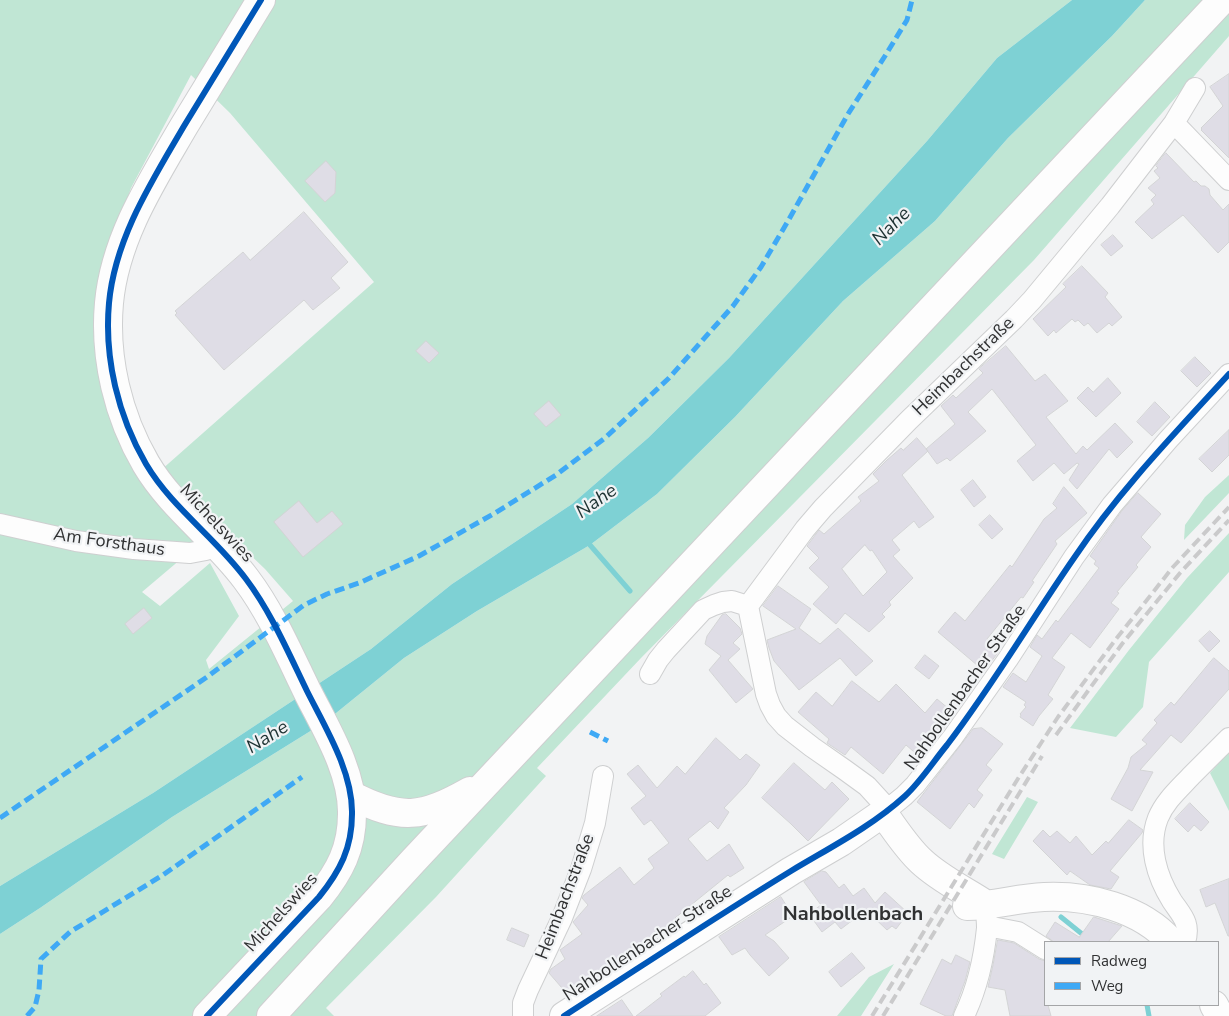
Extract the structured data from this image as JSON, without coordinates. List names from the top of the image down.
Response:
{
  "streets": {
    "street": [
      "Heimbachstraße",
      "Michelswies",
      "Am Forsthaus",
      "Nahbollenbacher Straße"
    ]
  },
  "crossings": [
    ["Michelswies", "Am Forsthaus"]
  ],
  "districts": ["Nahbollenbach"],
  "water": ["Nahe"],
  "legend": ["Radweg", "Weg"]
}
